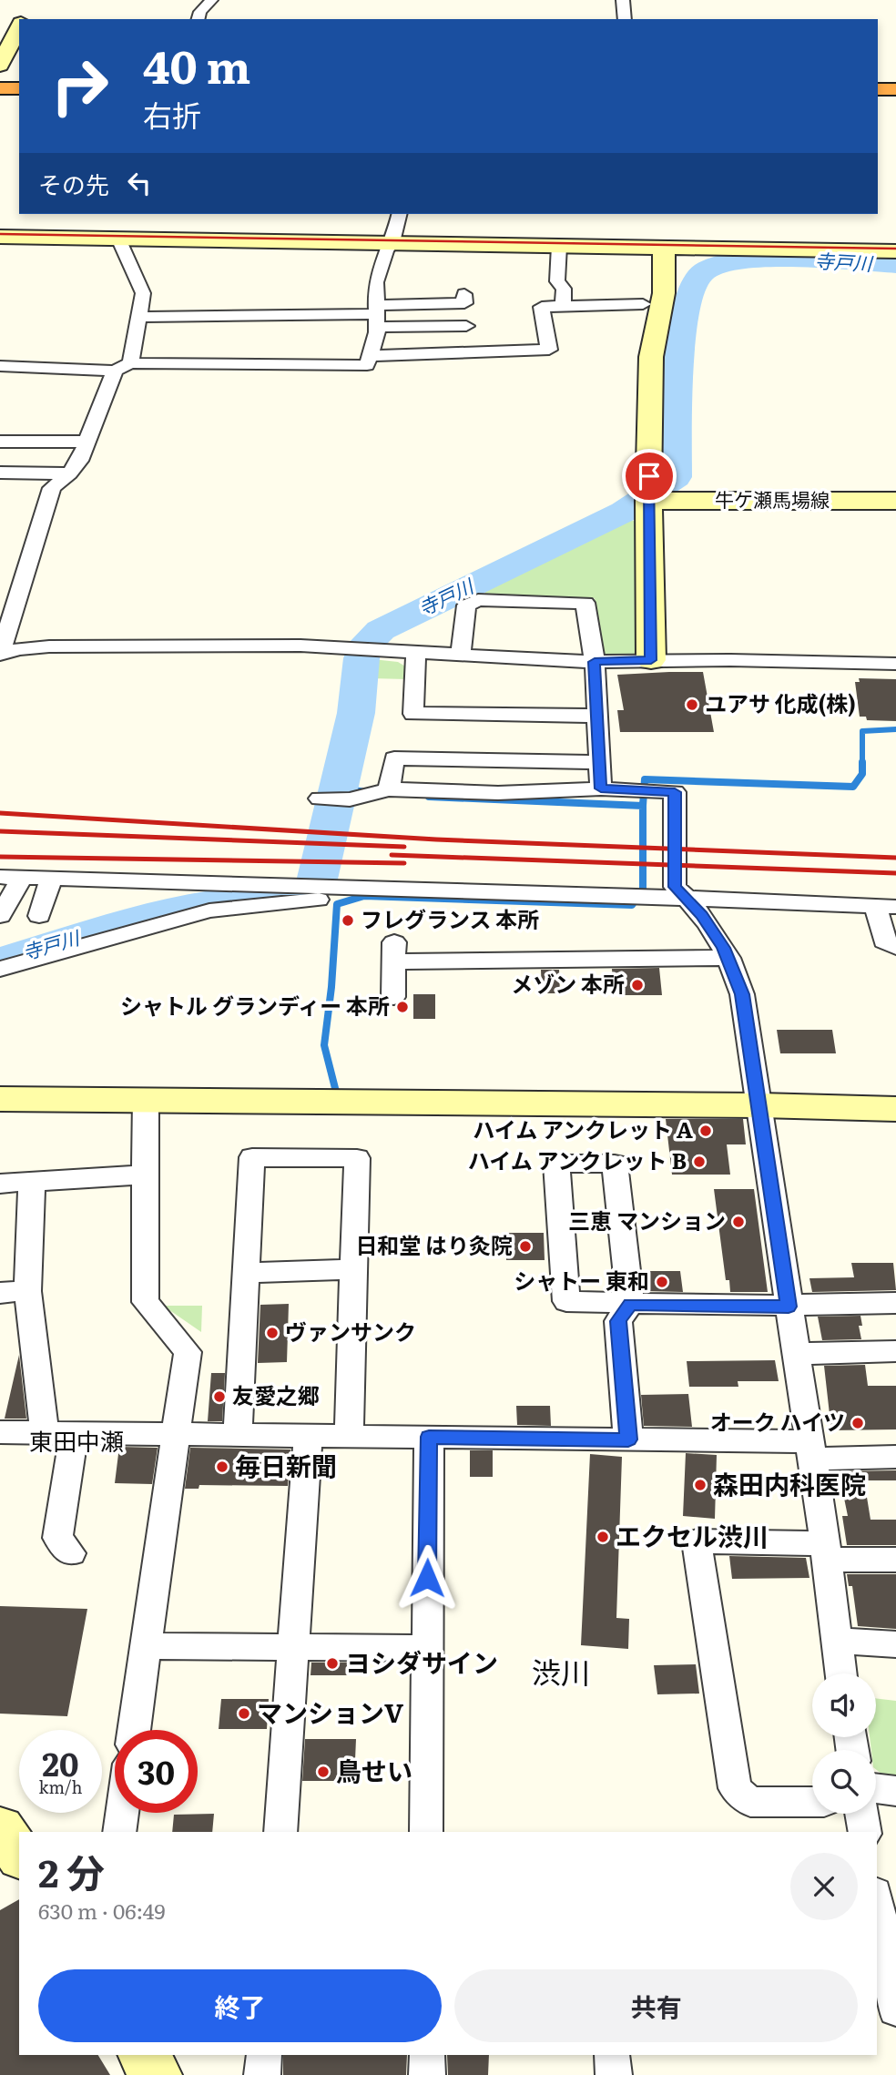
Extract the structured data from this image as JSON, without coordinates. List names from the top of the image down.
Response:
{
  "streets": {
    "street": ["牛ケ瀬馬場線"]
  },
  "districts": ["東田中瀬", "渋川"],
  "water": ["寺戸川"],
  "places": [
    "ユアサ 化成(株)",
    "フレグランス 本所",
    "メゾン 本所",
    "シャトル グランディー 本所",
    "ハイム アンクレット A",
    "ハイム アンクレット B",
    "三恵 マンション",
    "日和堂 はり灸院",
    "シャトー 東和",
    "ヴァンサンク",
    "友愛之郷",
    "オーク ハイツ",
    "毎日新聞",
    "森田内科医院",
    "エクセル渋川",
    "ヨシダサイン",
    "マンションV",
    "鳥せい"
  ],
  "page": {
    "turn": ["40 m", "右折"],
    "then": "その先",
    "speed": "20 km/h",
    "limit": "30",
    "heading": ["2 分", "630 m · 06:49"],
    "buttons": ["終了", "共有"]
  }
}
